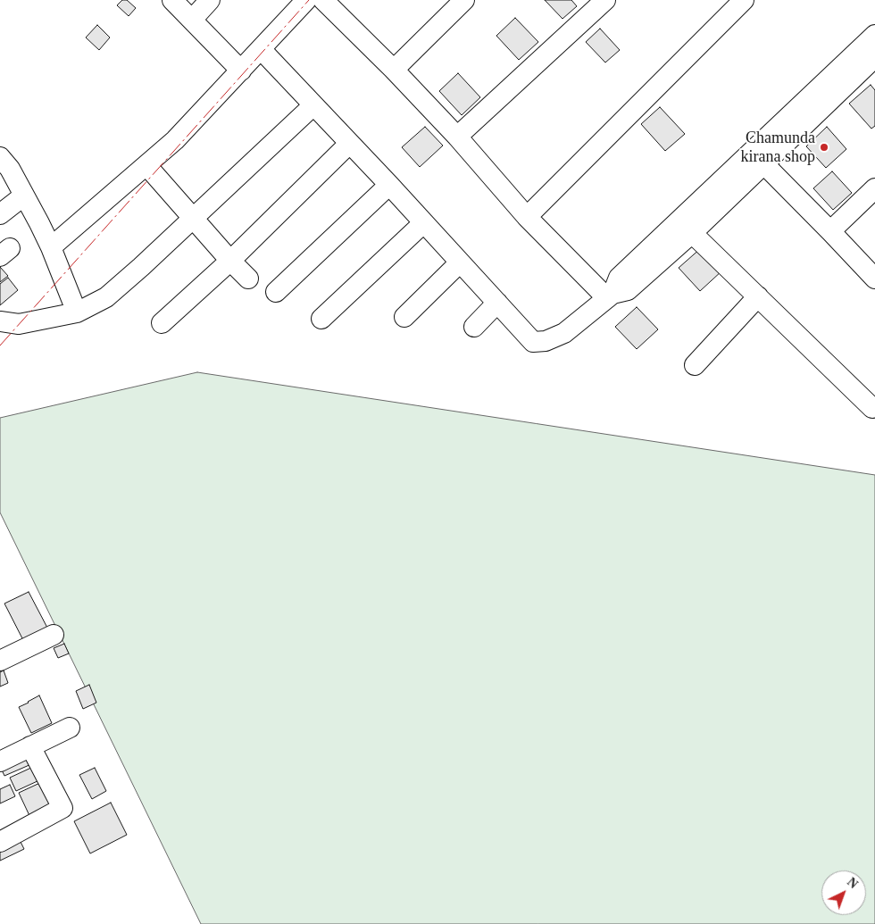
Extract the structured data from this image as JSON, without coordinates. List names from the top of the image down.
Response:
{
  "places": ["Chamunda kirana shop"],
  "north": "top right"
}
